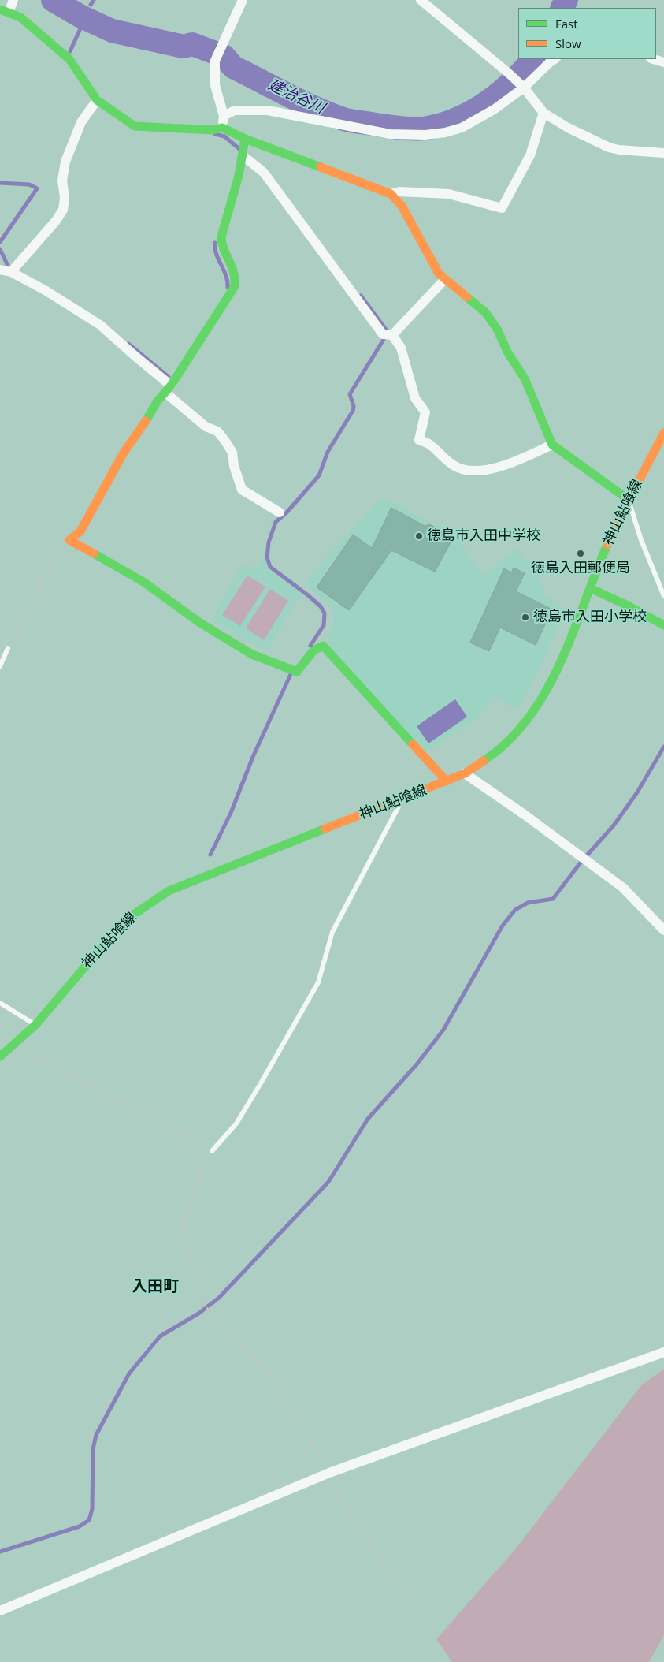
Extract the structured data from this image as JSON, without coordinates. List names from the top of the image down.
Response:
{
  "streets": {
    "street": ["神山鮎喰線"]
  },
  "districts": ["入田町"],
  "water": ["建治谷川"],
  "places": ["徳島市入田中学校", "徳島入田郵便局", "徳島市入田小学校"],
  "legend": ["Fast", "Slow"]
}
